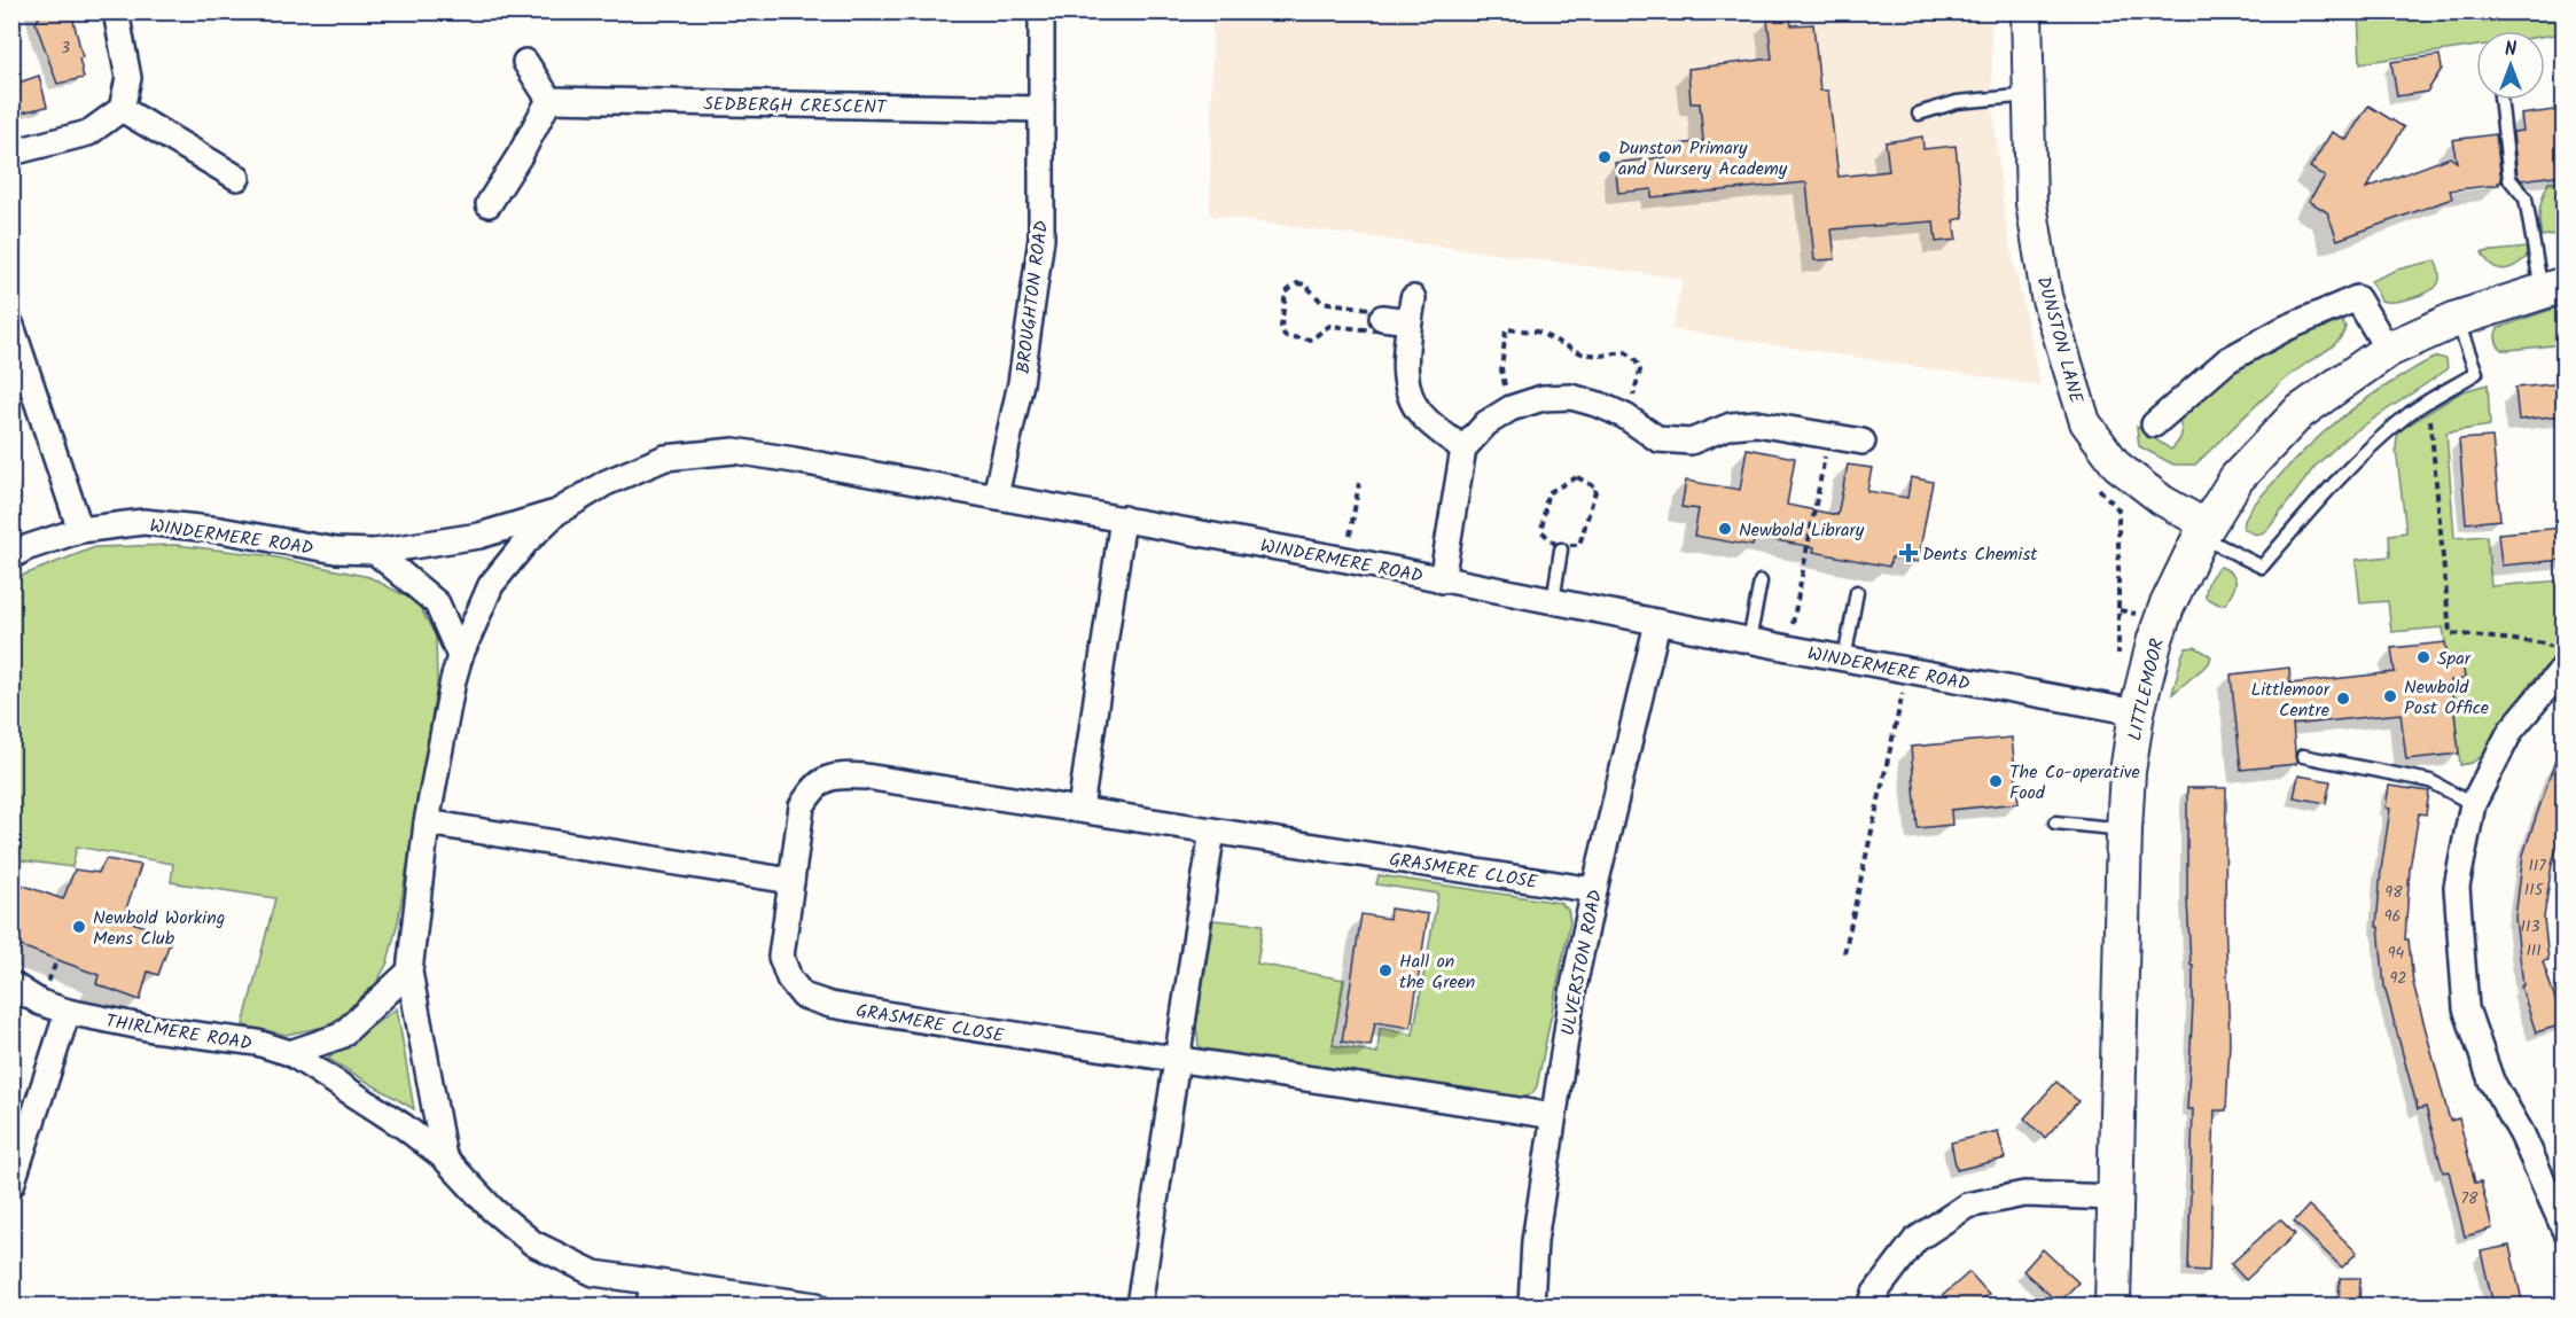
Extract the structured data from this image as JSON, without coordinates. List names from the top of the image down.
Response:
{
  "streets": {
    "main road": ["LITTLEMOOR"],
    "street": [
      "SEDBERGH CRESCENT",
      "BROUGHTON ROAD",
      "DUNSTON LANE",
      "WINDERMERE ROAD",
      "GRASMERE CLOSE",
      "ULVERSTON ROAD",
      "THIRLMERE ROAD"
    ]
  },
  "crossings": [
    ["SEDBERGH CRESCENT", "BROUGHTON ROAD"],
    ["BROUGHTON ROAD", "WINDERMERE ROAD"],
    ["DUNSTON LANE", "LITTLEMOOR"],
    ["WINDERMERE ROAD", "LITTLEMOOR"],
    ["WINDERMERE ROAD", "ULVERSTON ROAD"],
    ["GRASMERE CLOSE", "ULVERSTON ROAD"]
  ],
  "places": {
    "other": [
      "Dunston Primary and Nursery Academy",
      "Newbold Library",
      "Spar",
      "Newbold Post Office",
      "Littlemoor Centre",
      "The Co-operative Food",
      "Newbold Working Mens Club",
      "Hall on the Green"
    ],
    "health": ["Dents Chemist"]
  },
  "house_numbers": [
    "3",
    "117",
    "115",
    "98",
    "96",
    "113",
    "111",
    "94",
    "92",
    "78"
  ],
  "north": "top"
}
